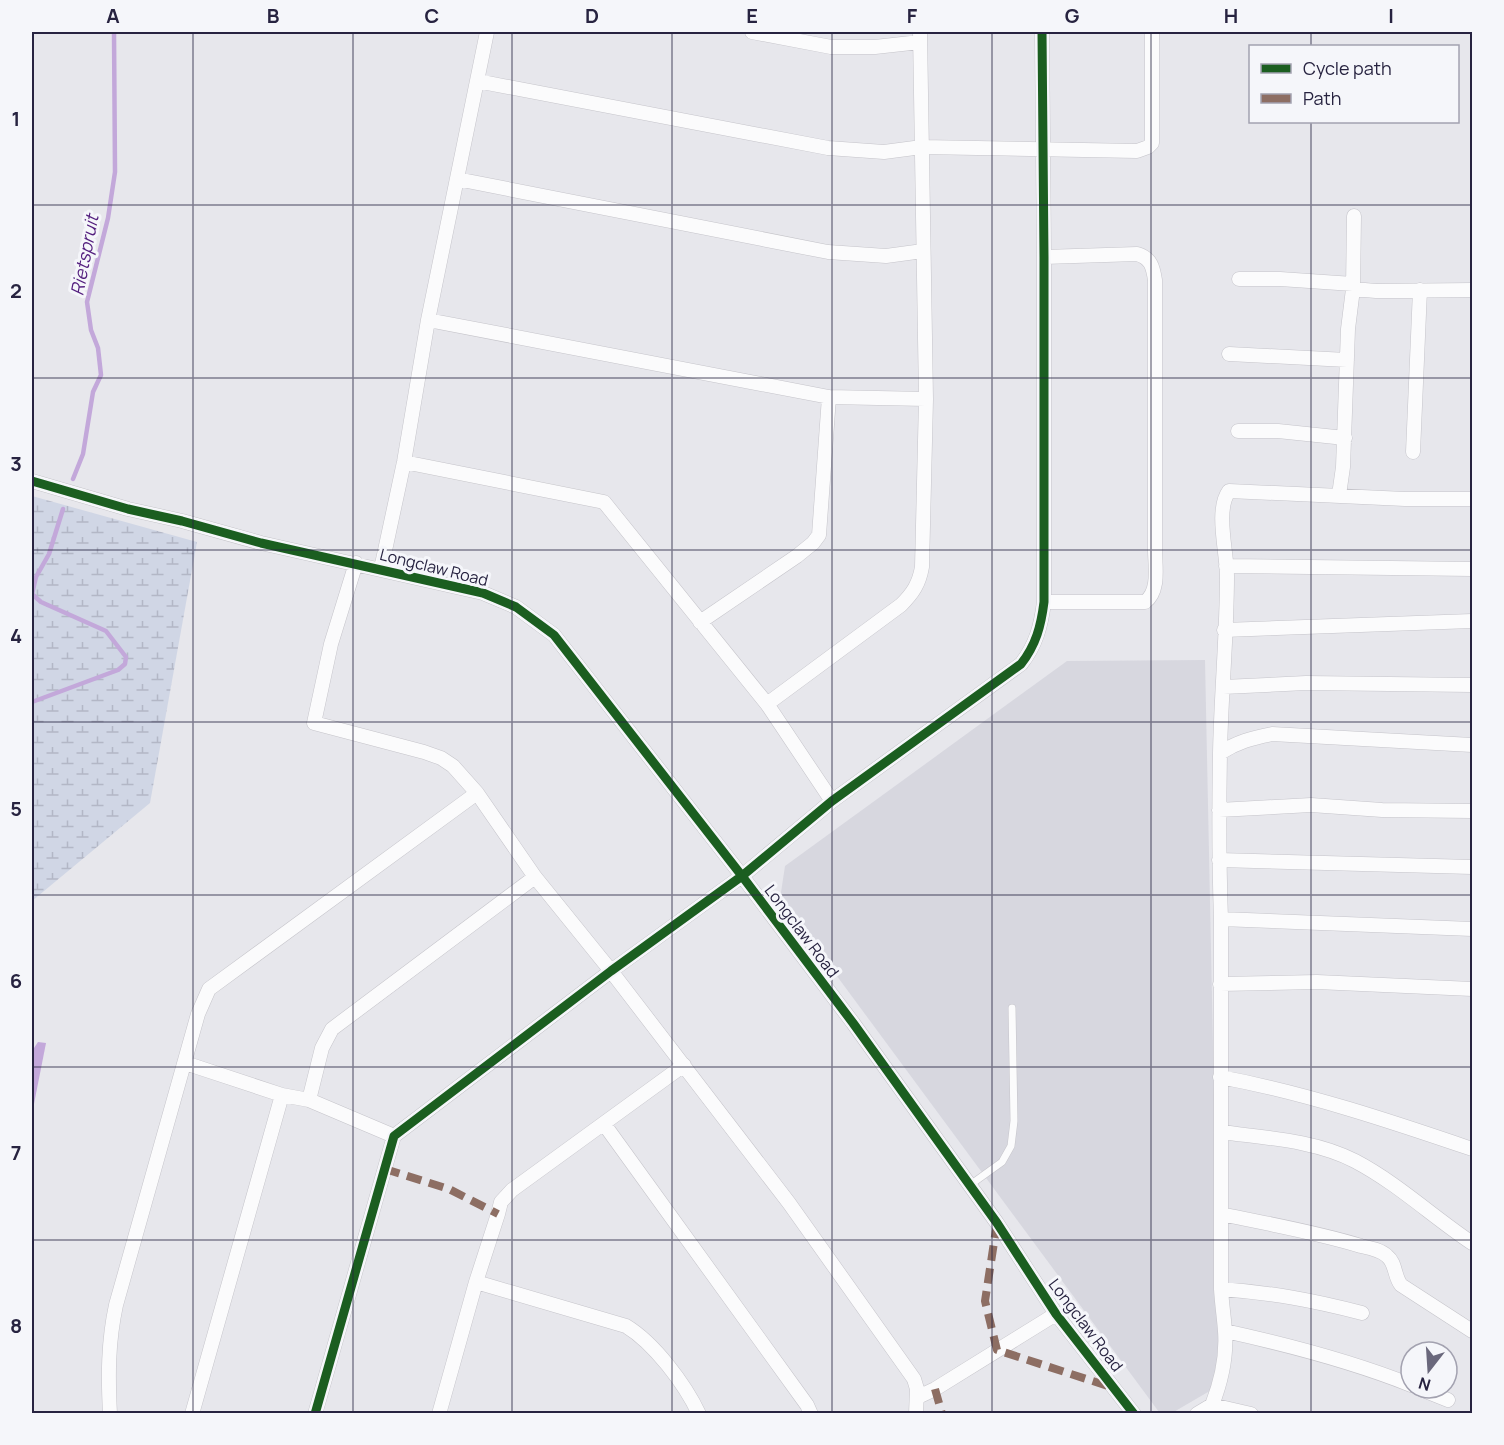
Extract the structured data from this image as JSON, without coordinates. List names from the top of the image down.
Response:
{
  "streets": {
    "street": ["Longclaw Road"]
  },
  "water": ["Rietspruit"],
  "legend": ["Cycle path", "Path"],
  "north": "bottom",
  "grid": {
    "columns": [
      "A",
      "B",
      "C",
      "D",
      "E",
      "F",
      "G",
      "H",
      "I"
    ],
    "rows": [
      "1",
      "2",
      "3",
      "4",
      "5",
      "6",
      "7",
      "8"
    ]
  }
}
